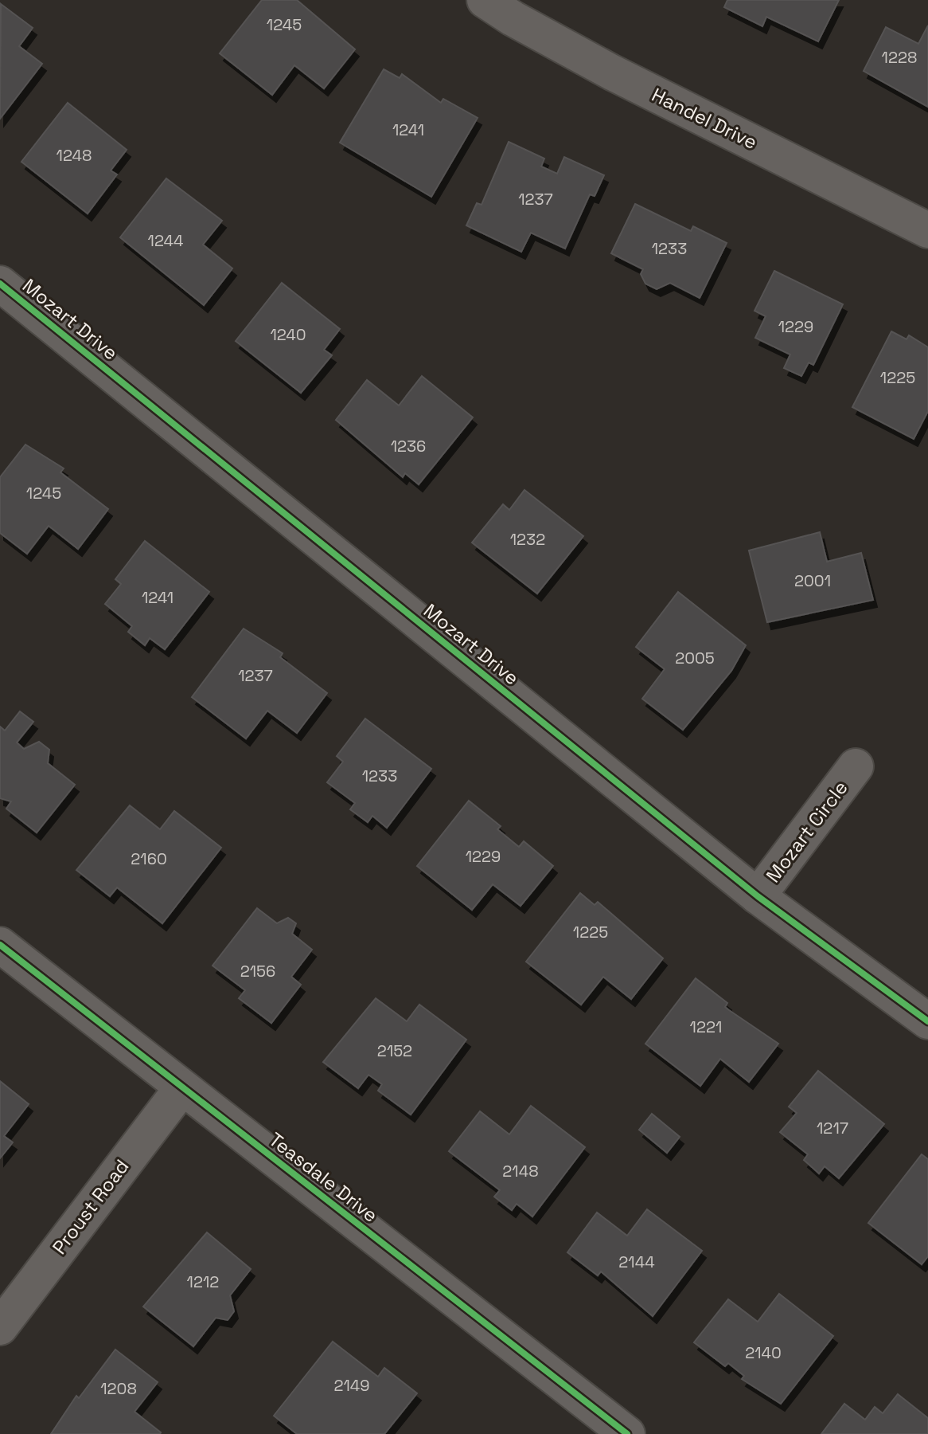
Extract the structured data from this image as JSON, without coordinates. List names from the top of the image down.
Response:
{
  "streets": {
    "street": [
      "Handel Drive",
      "Mozart Drive",
      "Mozart Circle",
      "Teasdale Drive",
      "Proust Road"
    ]
  },
  "crossings": [
    ["Mozart Drive", "Mozart Circle"],
    ["Teasdale Drive", "Proust Road"]
  ],
  "house_numbers": [
    "1245",
    "1228",
    "1241",
    "1248",
    "1237",
    "1244",
    "1233",
    "1229",
    "1240",
    "1225",
    "1236",
    "1245",
    "1232",
    "2001",
    "1241",
    "2005",
    "1237",
    "1233",
    "1229",
    "2160",
    "1225",
    "2156",
    "1221",
    "2152",
    "1217",
    "2148",
    "2144",
    "1212",
    "2140",
    "2149",
    "1208"
  ]
}
